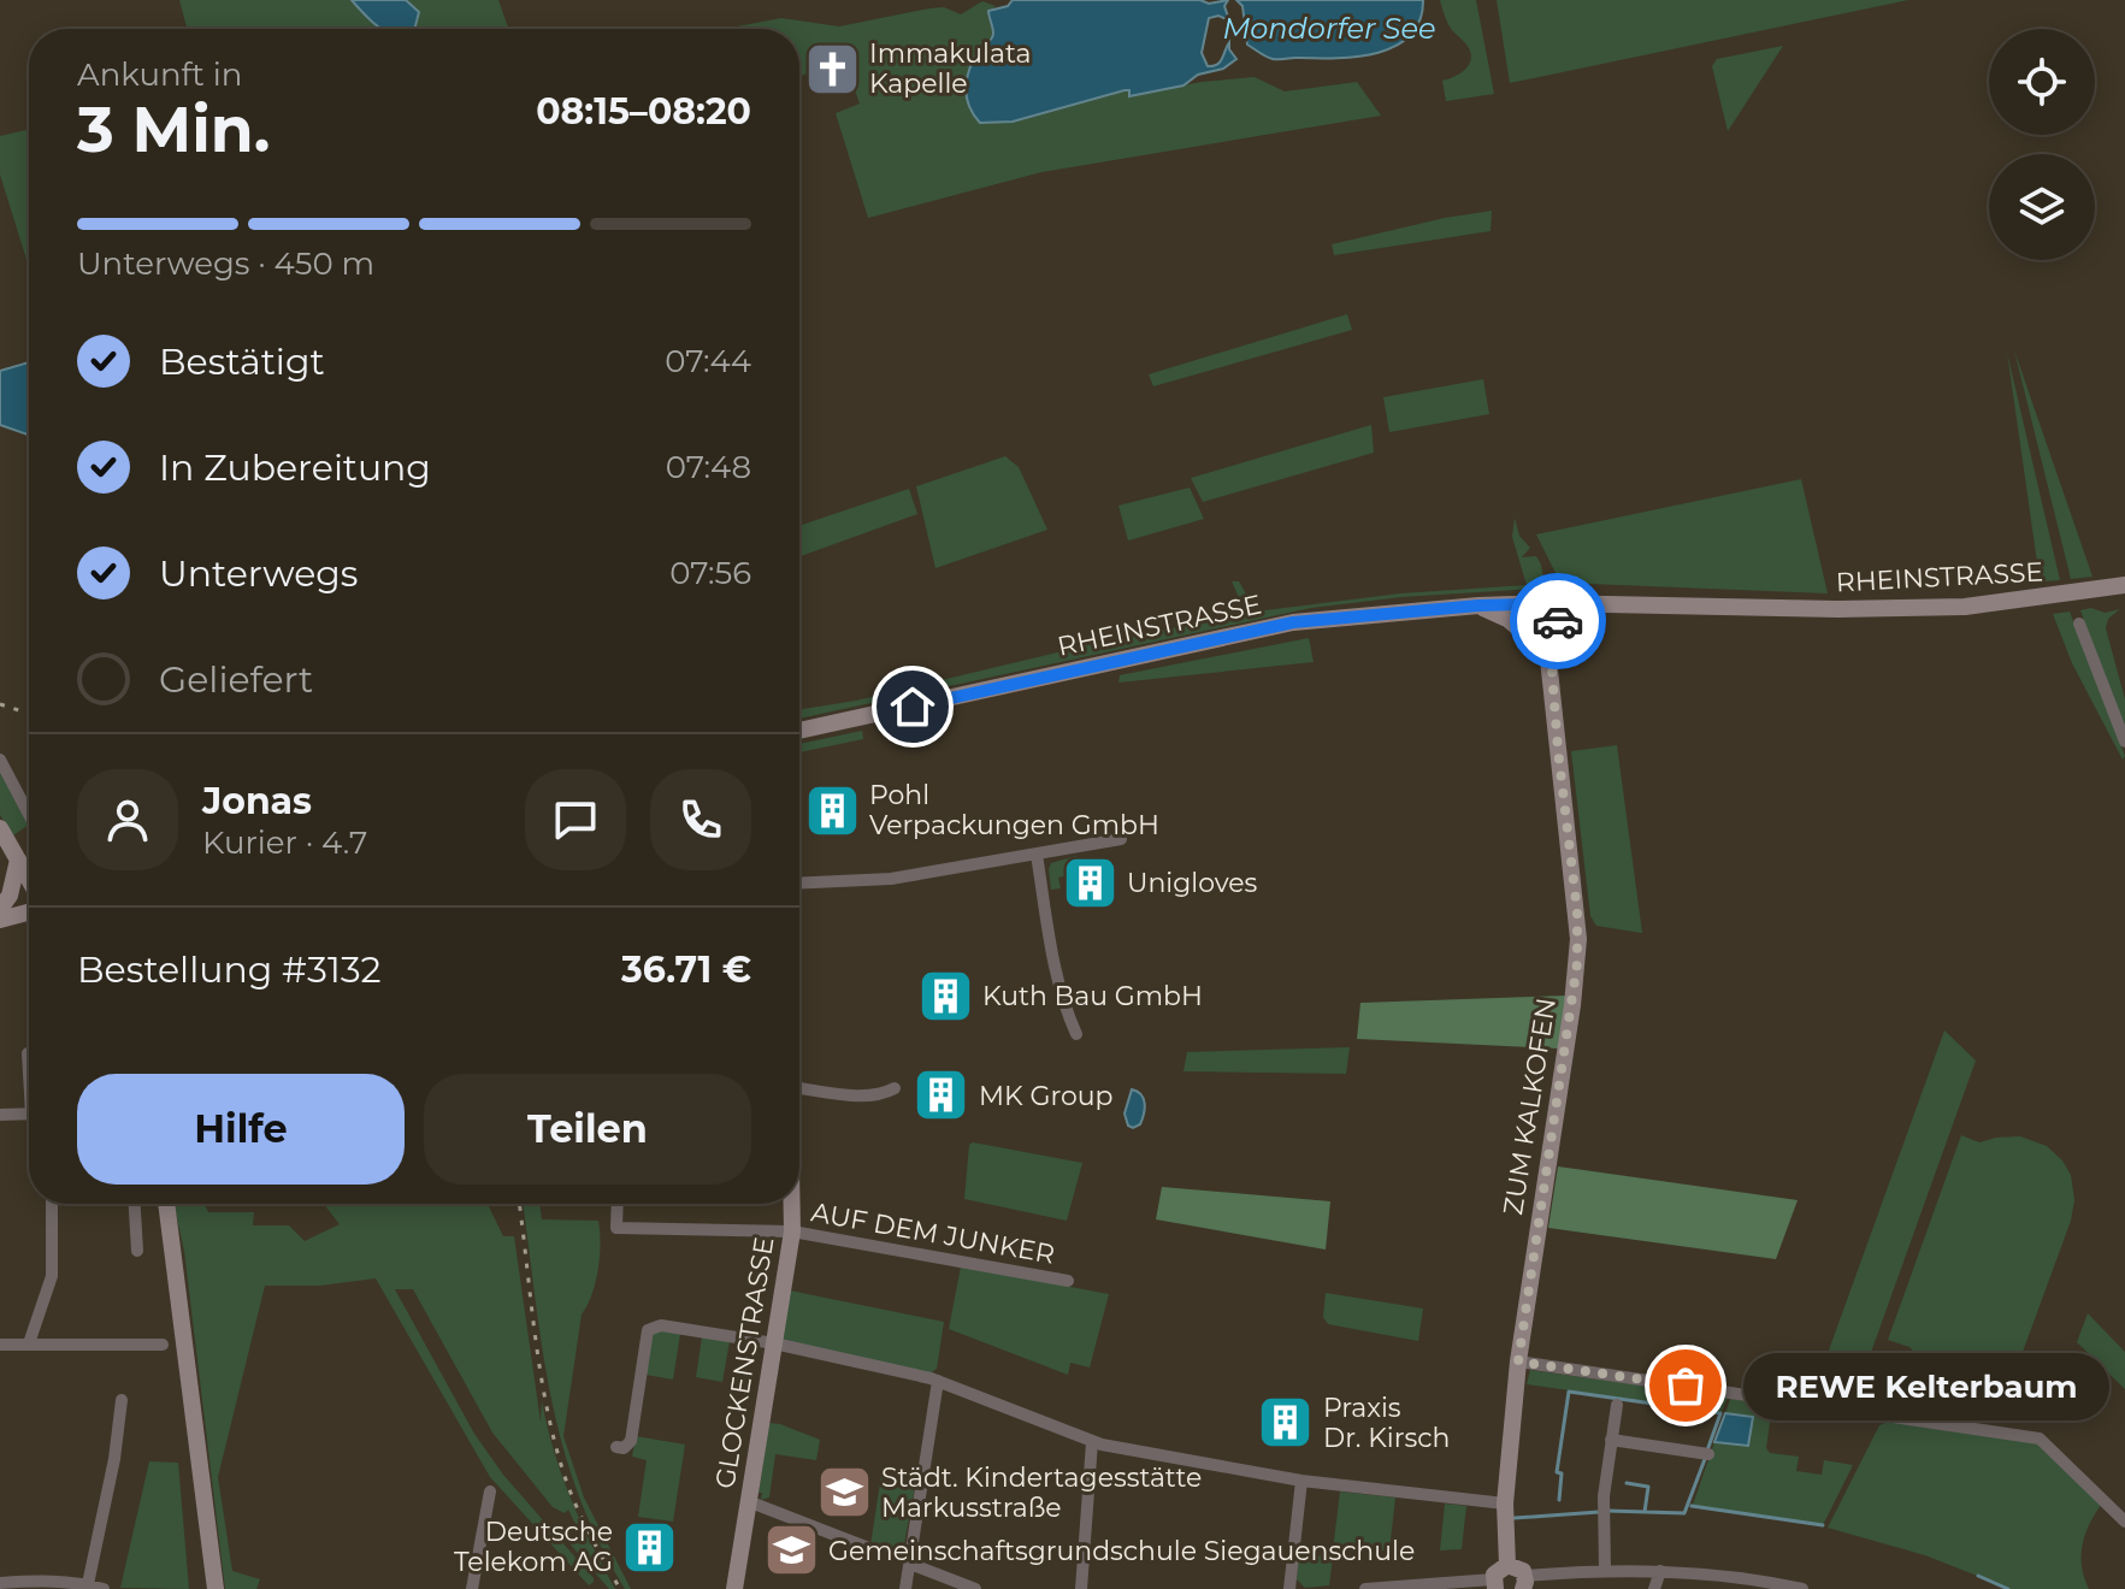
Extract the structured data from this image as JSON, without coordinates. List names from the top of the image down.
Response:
{
  "streets": {
    "main road": ["RHEINSTRASSE", "ZUM KALKOFEN", "GLOCKENSTRASSE"],
    "street": ["AUF DEM JUNKER"]
  },
  "crossings": [
    ["RHEINSTRASSE", "ZUM KALKOFEN"],
    ["AUF DEM JUNKER", "GLOCKENSTRASSE"]
  ],
  "water": ["Mondorfer See"],
  "places": {
    "church": ["Immakulata Kapelle"],
    "building": [
      "Pohl Verpackungen GmbH",
      "Unigloves",
      "Kuth Bau GmbH",
      "MK Group",
      "Praxis Dr. Kirsch",
      "Deutsche Telekom AG"
    ],
    "other": ["REWE Kelterbaum"],
    "school or university": ["Städt. Kindertagesstätte Markusstraße", "Gemeinschaftsgrundschule Siegauenschule"]
  },
  "page": {
    "heading": ["3 Min.", "Ankunft in", "08:15–08:20"],
    "panel": [
      "Jonas",
      "Kurier · 4.7",
      "Bestellung #3132",
      "36.71 €"
    ],
    "bar": "Unterwegs · 450 m",
    "list": [
      ["Bestätigt", "07:44"],
      ["In Zubereitung", "07:48"],
      ["Unterwegs", "07:56"],
      "Geliefert"
    ],
    "buttons": ["Hilfe", "Teilen"],
    "bubble": "REWE Kelterbaum"
  }
}
